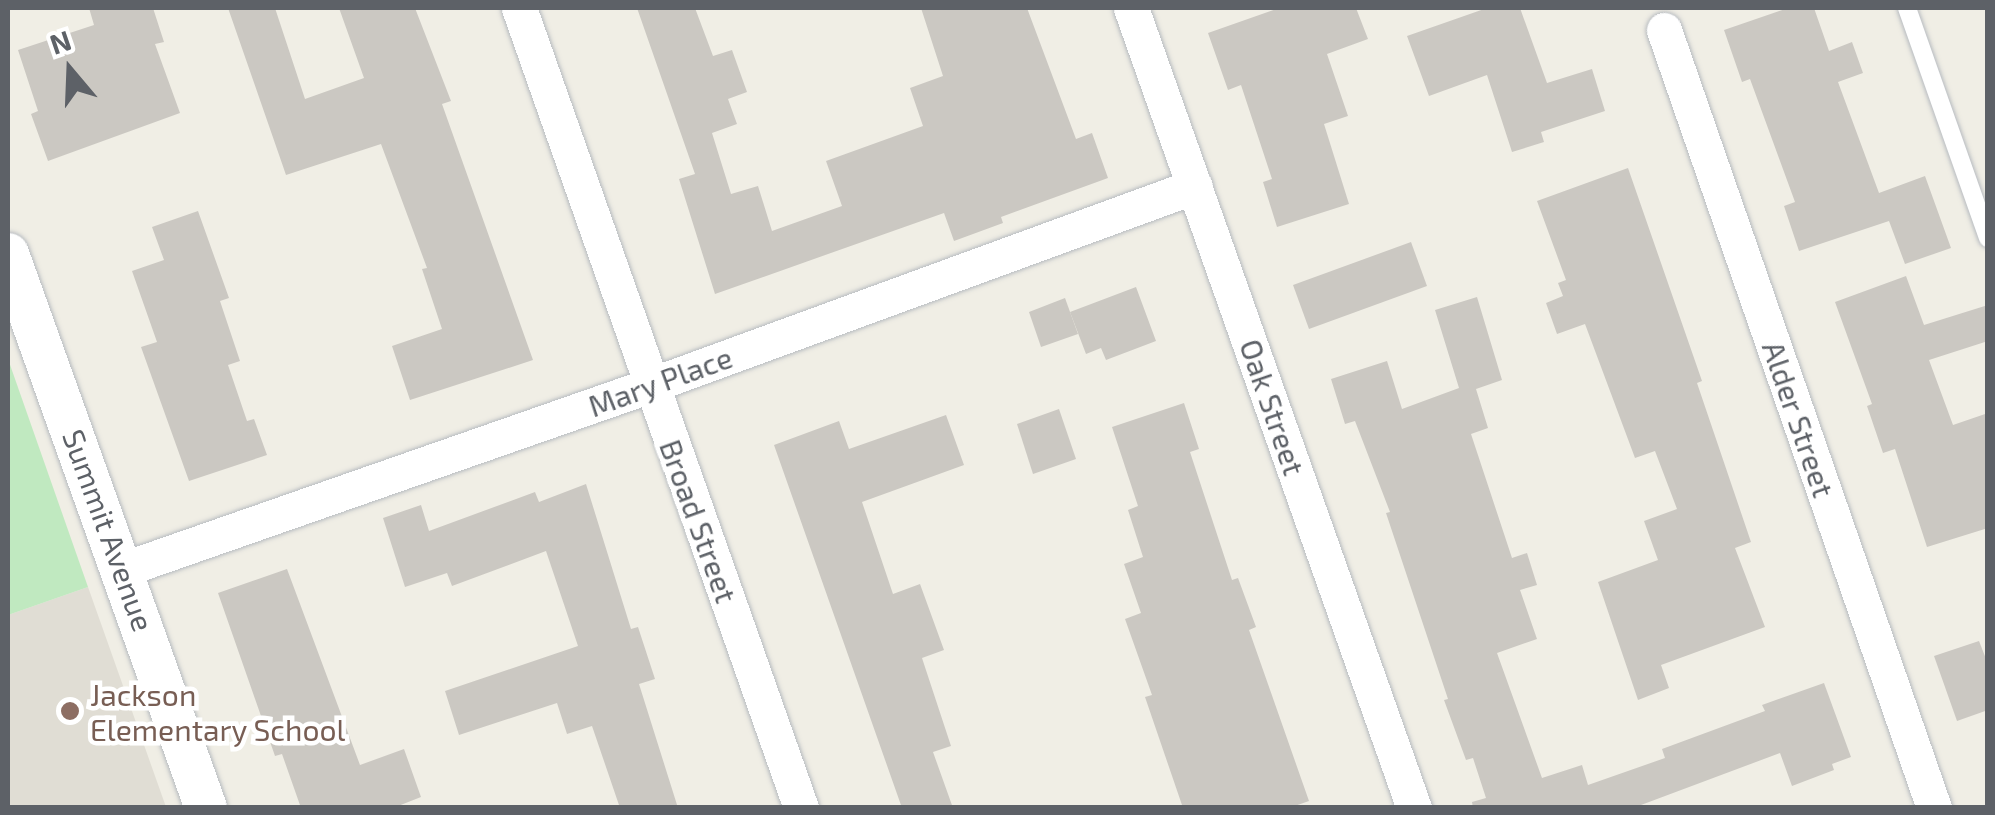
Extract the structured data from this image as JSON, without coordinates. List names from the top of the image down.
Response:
{
  "streets": {
    "street": [
      "Mary Place",
      "Oak Street",
      "Alder Street",
      "Broad Street",
      "Summit Avenue"
    ]
  },
  "crossings": [
    ["Mary Place", "Oak Street"],
    ["Mary Place", "Broad Street"],
    ["Mary Place", "Summit Avenue"]
  ],
  "places": ["Jackson Elementary School"],
  "north": "top"
}
